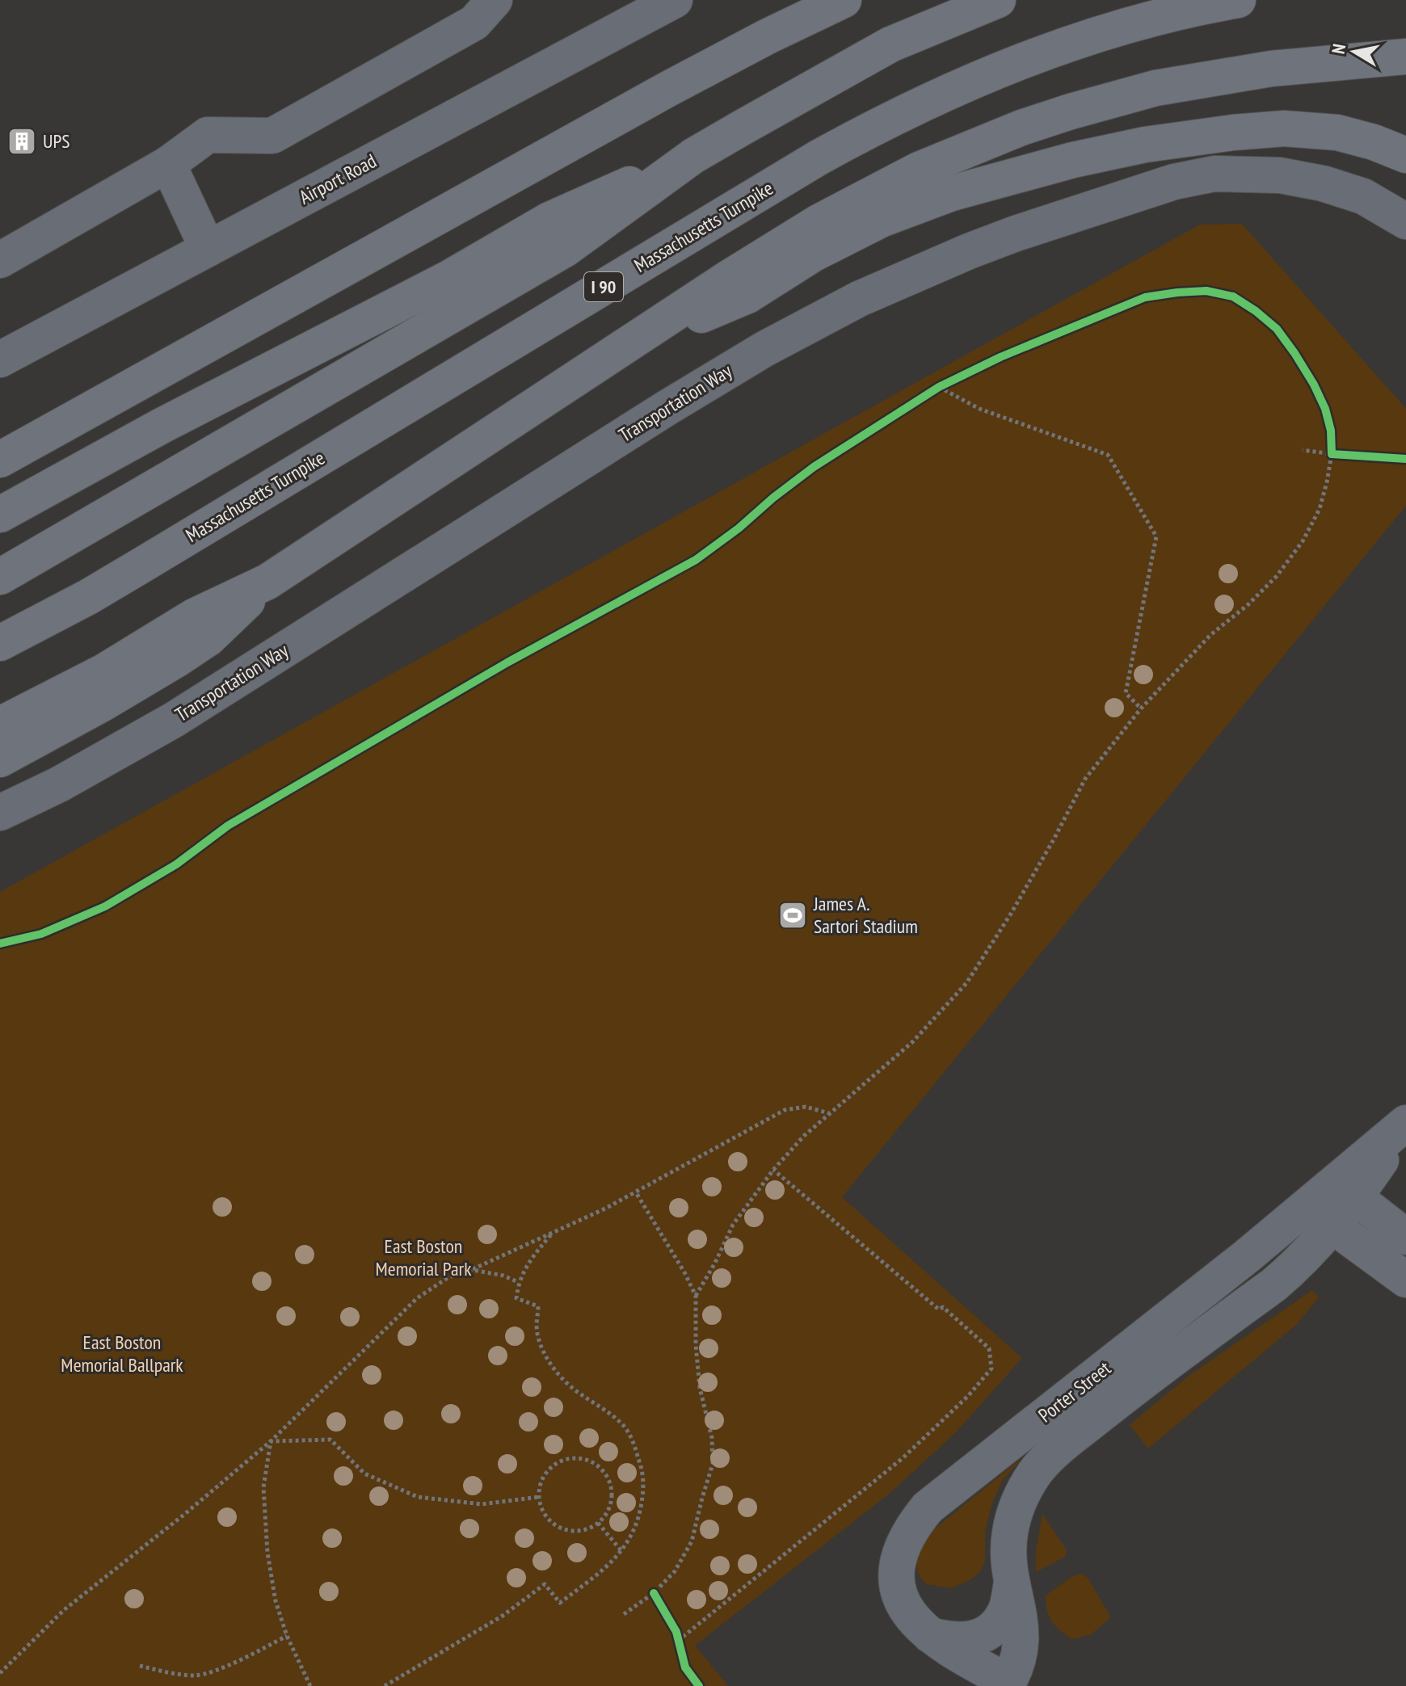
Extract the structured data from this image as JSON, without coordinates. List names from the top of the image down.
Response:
{
  "streets": {
    "highway": ["Massachusetts Turnpike", "I 90"],
    "main road": ["Airport Road", "Transportation Way", "Porter Street"]
  },
  "parks": ["East Boston Memorial Park", "East Boston Memorial Ballpark"],
  "places": {
    "building": ["UPS"],
    "sports": ["James A. Sartori Stadium"]
  },
  "north": "left"
}
